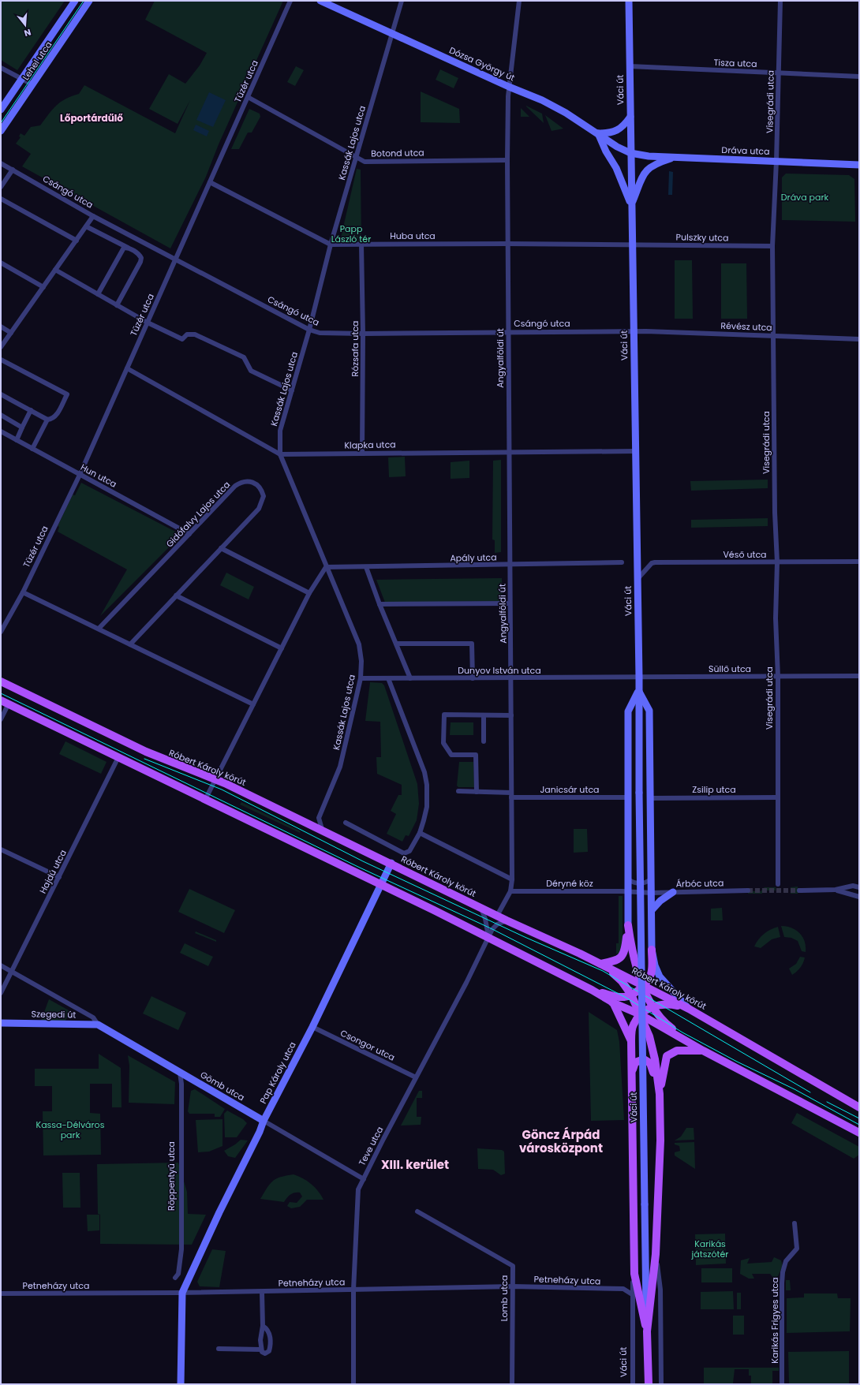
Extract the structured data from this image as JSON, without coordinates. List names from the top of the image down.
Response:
{
  "streets": {
    "main road": [
      "Lehel utca",
      "Dózsa György út",
      "Váci út",
      "Dráva utca",
      "Róbert Károly körút",
      "Szegedi út",
      "Pap Károly utca",
      "Gömb utca"
    ],
    "street": [
      "Tisza utca",
      "Tüzér utca",
      "Visegrádi utca",
      "Kassák Lajos utca",
      "Botond utca",
      "Csángó utca",
      "Huba utca",
      "Pulszky utca",
      "Révész utca",
      "Rózsafa utca",
      "Angyalföldi út",
      "Klapka utca",
      "Hun utca",
      "Gidófalvy Lajos utca",
      "Véső utca",
      "Apály utca",
      "Süllő utca",
      "Dunyov István utca",
      "Janicsár utca",
      "Zsilip utca",
      "Hajdú utca",
      "Déryné köz",
      "Árbóc utca",
      "Csongor utca",
      "Teve utca",
      "Röppentyű utca",
      "Petneházy utca",
      "Lomb utca",
      "Karikás Frigyes utca"
    ]
  },
  "crossings": [
    ["Tisza utca", "Váci út"],
    ["Tisza utca", "Visegrádi utca"],
    ["Dózsa György út", "Váci út"],
    ["Dózsa György út", "Kassák Lajos utca"],
    ["Dózsa György út", "Dráva utca"],
    ["Dózsa György út", "Angyalföldi út"],
    ["Tüzér utca", "Botond utca"],
    ["Tüzér utca", "Csángó utca"],
    ["Tüzér utca", "Huba utca"],
    ["Tüzér utca", "Hun utca"],
    ["Váci út", "Dráva utca"],
    ["Váci út", "Csángó utca"],
    ["Váci út", "Huba utca"],
    ["Váci út", "Pulszky utca"],
    ["Váci út", "Révész utca"],
    ["Váci út", "Klapka utca"],
    ["Váci út", "Véső utca"],
    ["Váci út", "Süllő utca"],
    ["Váci út", "Dunyov István utca"],
    ["Váci út", "Róbert Károly körút"],
    ["Váci út", "Janicsár utca"],
    ["Váci út", "Zsilip utca"],
    ["Váci út", "Déryné köz"],
    ["Váci út", "Árbóc utca"],
    ["Visegrádi utca", "Dráva utca"],
    ["Visegrádi utca", "Pulszky utca"],
    ["Visegrádi utca", "Révész utca"],
    ["Visegrádi utca", "Véső utca"],
    ["Visegrádi utca", "Süllő utca"],
    ["Visegrádi utca", "Zsilip utca"],
    ["Kassák Lajos utca", "Botond utca"],
    ["Kassák Lajos utca", "Csángó utca"],
    ["Kassák Lajos utca", "Huba utca"],
    ["Kassák Lajos utca", "Klapka utca"],
    ["Kassák Lajos utca", "Apály utca"],
    ["Kassák Lajos utca", "Dunyov István utca"],
    ["Kassák Lajos utca", "Róbert Károly körút"],
    ["Botond utca", "Angyalföldi út"],
    ["Csángó utca", "Révész utca"],
    ["Csángó utca", "Rózsafa utca"],
    ["Csángó utca", "Angyalföldi út"],
    ["Huba utca", "Pulszky utca"],
    ["Huba utca", "Rózsafa utca"],
    ["Huba utca", "Angyalföldi út"],
    ["Rózsafa utca", "Klapka utca"],
    ["Angyalföldi út", "Klapka utca"],
    ["Angyalföldi út", "Apály utca"],
    ["Angyalföldi út", "Dunyov István utca"],
    ["Angyalföldi út", "Róbert Károly körút"],
    ["Angyalföldi út", "Janicsár utca"],
    ["Angyalföldi út", "Déryné köz"],
    ["Hun utca", "Gidófalvy Lajos utca"],
    ["Süllő utca", "Dunyov István utca"],
    ["Róbert Károly körút", "Pap Károly utca"],
    ["Róbert Károly körút", "Teve utca"],
    ["Déryné köz", "Árbóc utca"],
    ["Szegedi út", "Gömb utca"],
    ["Csongor utca", "Pap Károly utca"],
    ["Csongor utca", "Teve utca"],
    ["Pap Károly utca", "Gömb utca"],
    ["Pap Károly utca", "Petneházy utca"],
    ["Gömb utca", "Teve utca"],
    ["Gömb utca", "Röppentyű utca"],
    ["Teve utca", "Petneházy utca"],
    ["Petneházy utca", "Lomb utca"]
  ],
  "districts": ["Lőportárdűlő", "Göncz Árpád városközpont", "XIII. kerület"],
  "parks": [
    "Dráva park",
    "Papp László tér",
    "Kassa-Délváros park",
    "Karikás játszótér"
  ],
  "north": "bottom"
}
